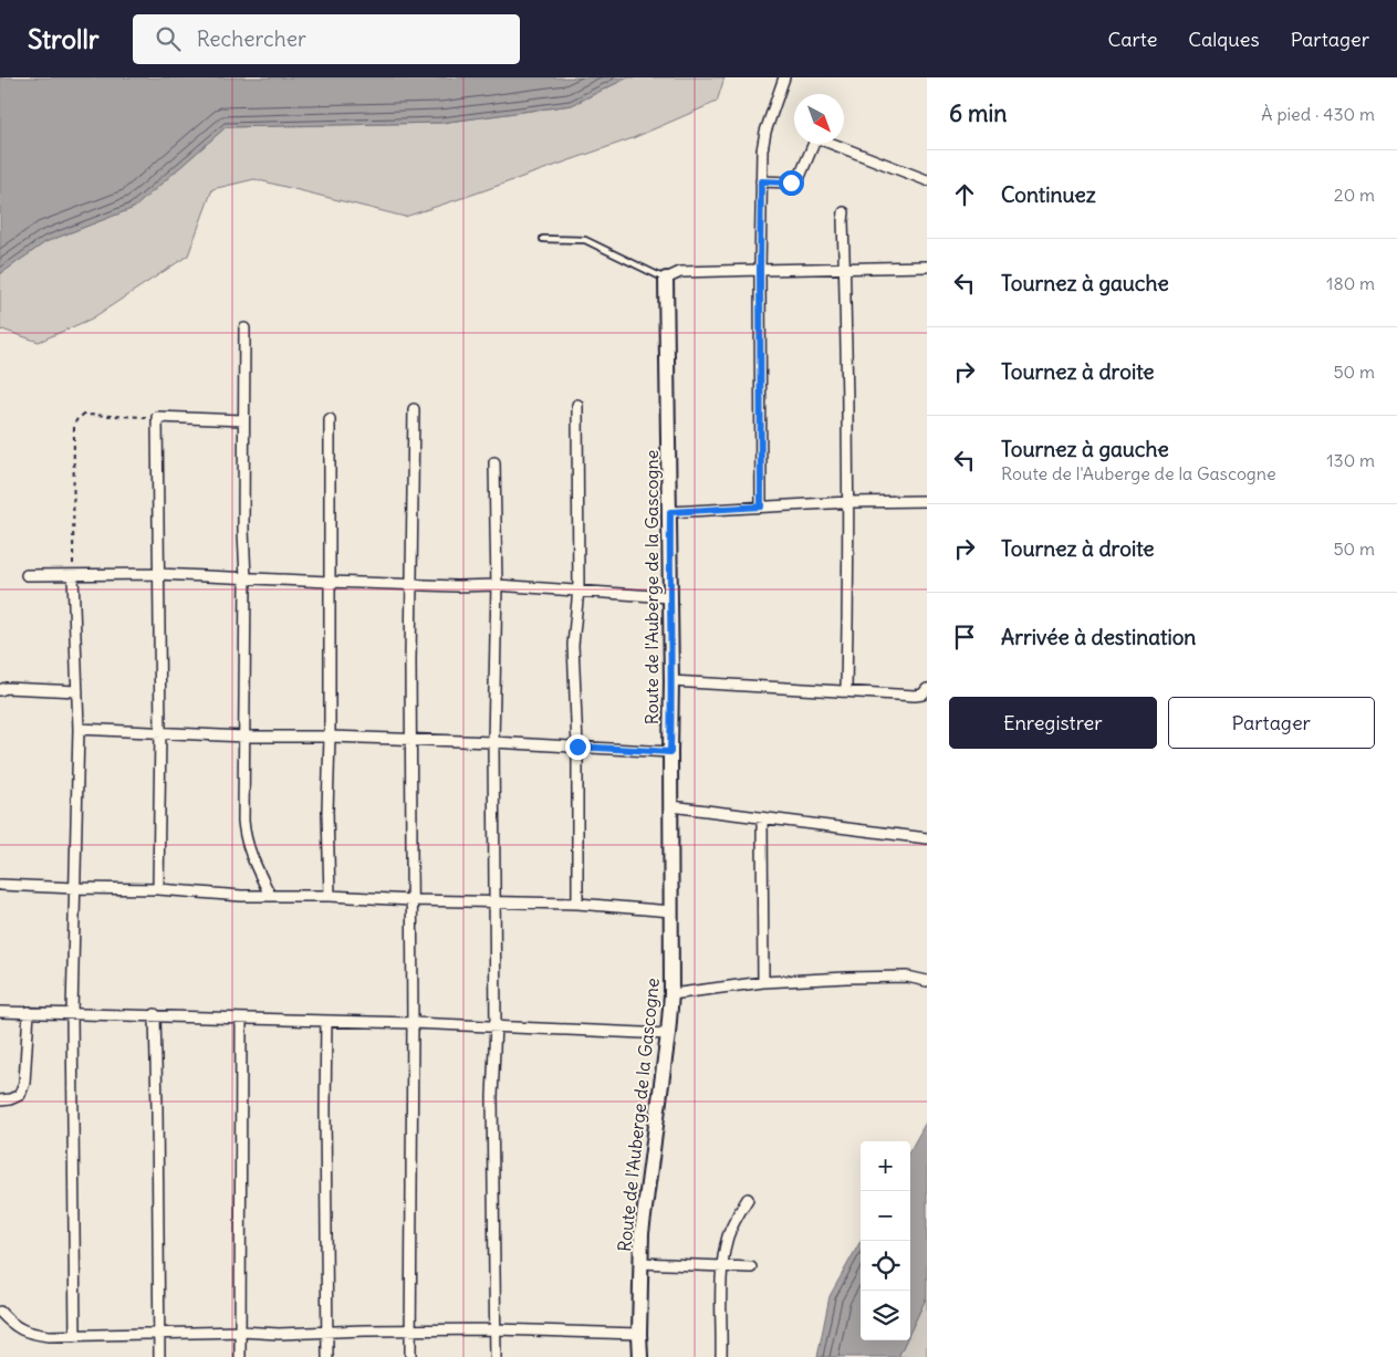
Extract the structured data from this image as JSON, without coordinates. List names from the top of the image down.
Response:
{
  "streets": {
    "street": ["Route de l'Auberge de la Gascogne"]
  },
  "north": "bottom right",
  "page": {
    "header": "Strollr",
    "search": "Rechercher",
    "nav": ["Carte", "Calques", "Partager"],
    "heading": ["6 min", "À pied · 430 m"],
    "list": [
      ["Continuez", "20 m"],
      ["Tournez à gauche", "180 m"],
      ["Tournez à droite", "50 m"],
      ["Tournez à gauche", "Route de l'Auberge de la Gascogne", "130 m"],
      ["Tournez à droite", "50 m"],
      "Arrivée à destination"
    ],
    "buttons": ["Enregistrer", "Partager"],
    "map_buttons": ["+", "−"]
  }
}
